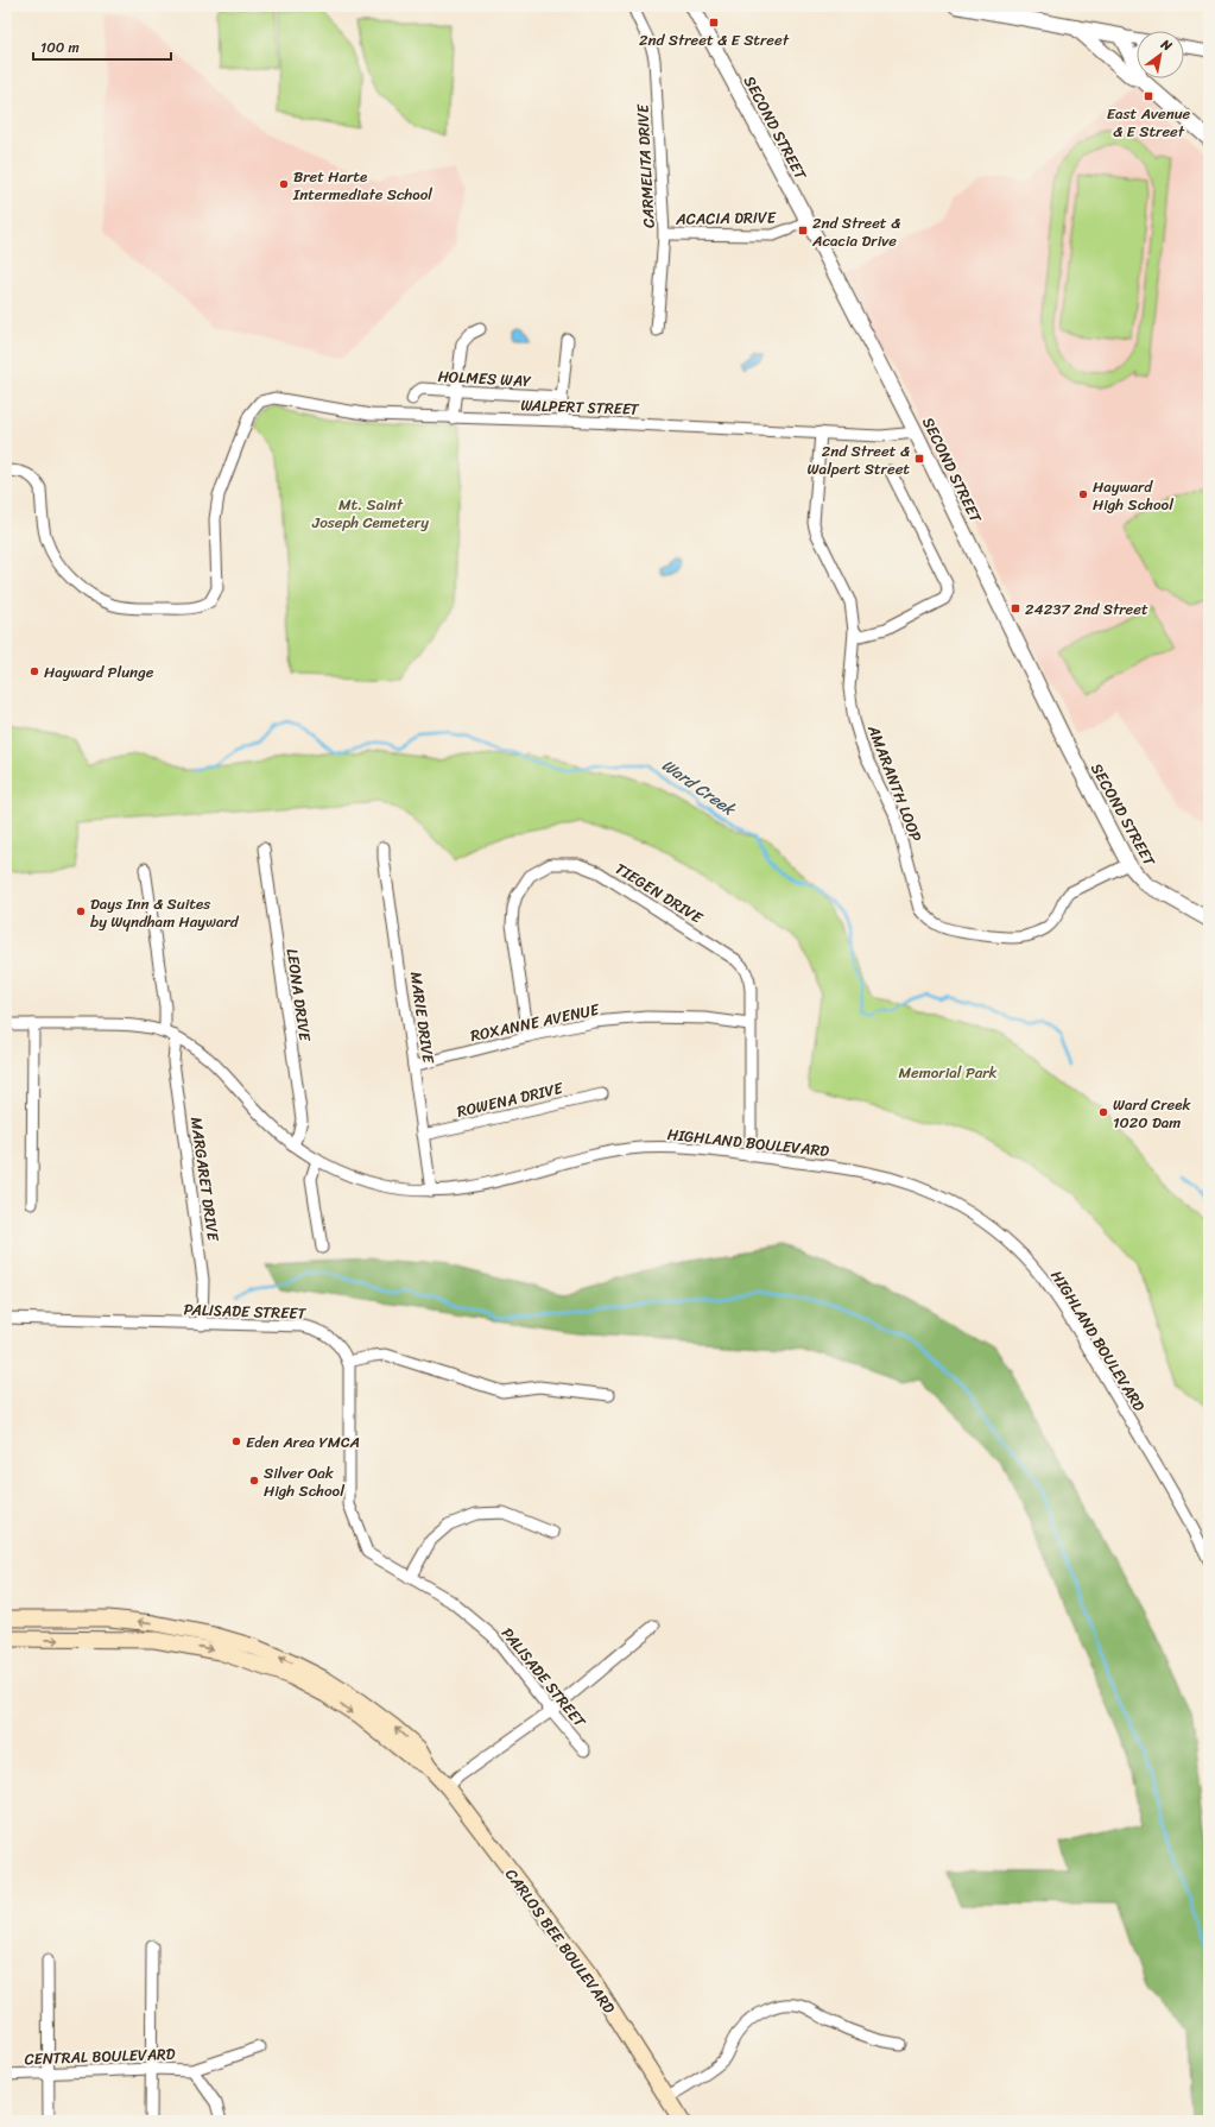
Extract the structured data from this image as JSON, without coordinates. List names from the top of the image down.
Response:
{
  "streets": {
    "main road": ["CARLOS BEE BOULEVARD"],
    "street": [
      "SECOND STREET",
      "CARMELITA DRIVE",
      "ACACIA DRIVE",
      "HOLMES WAY",
      "WALPERT STREET",
      "AMARANTH LOOP",
      "TIEGEN DRIVE",
      "LEONA DRIVE",
      "MARIE DRIVE",
      "ROXANNE AVENUE",
      "ROWENA DRIVE",
      "HIGHLAND BOULEVARD",
      "MARGARET DRIVE",
      "PALISADE STREET",
      "CENTRAL BOULEVARD"
    ]
  },
  "crossings": [
    ["SECOND STREET", "WALPERT STREET"],
    ["SECOND STREET", "AMARANTH LOOP"],
    ["CARMELITA DRIVE", "ACACIA DRIVE"],
    ["WALPERT STREET", "AMARANTH LOOP"],
    ["TIEGEN DRIVE", "ROXANNE AVENUE"],
    ["TIEGEN DRIVE", "HIGHLAND BOULEVARD"],
    ["LEONA DRIVE", "HIGHLAND BOULEVARD"],
    ["MARIE DRIVE", "ROXANNE AVENUE"],
    ["MARIE DRIVE", "ROWENA DRIVE"],
    ["MARIE DRIVE", "HIGHLAND BOULEVARD"],
    ["HIGHLAND BOULEVARD", "MARGARET DRIVE"],
    ["MARGARET DRIVE", "PALISADE STREET"]
  ],
  "water": ["Ward Creek"],
  "parks": ["Mt. Saint Joseph Cemetery", "Memorial Park"],
  "places": {
    "transit": [
      "2nd Street & E Street",
      "East Avenue & E Street",
      "2nd Street & Acacia Drive",
      "2nd Street & Walpert Street",
      "24237 2nd Street"
    ],
    "other": [
      "Bret Harte Intermediate School",
      "Hayward High School",
      "Hayward Plunge",
      "Days Inn & Suites by Wyndham Hayward",
      "Ward Creek 1020 Dam",
      "Eden Area YMCA",
      "Silver Oak High School"
    ]
  },
  "scale_bar": "100 m",
  "north": "top right"
}
